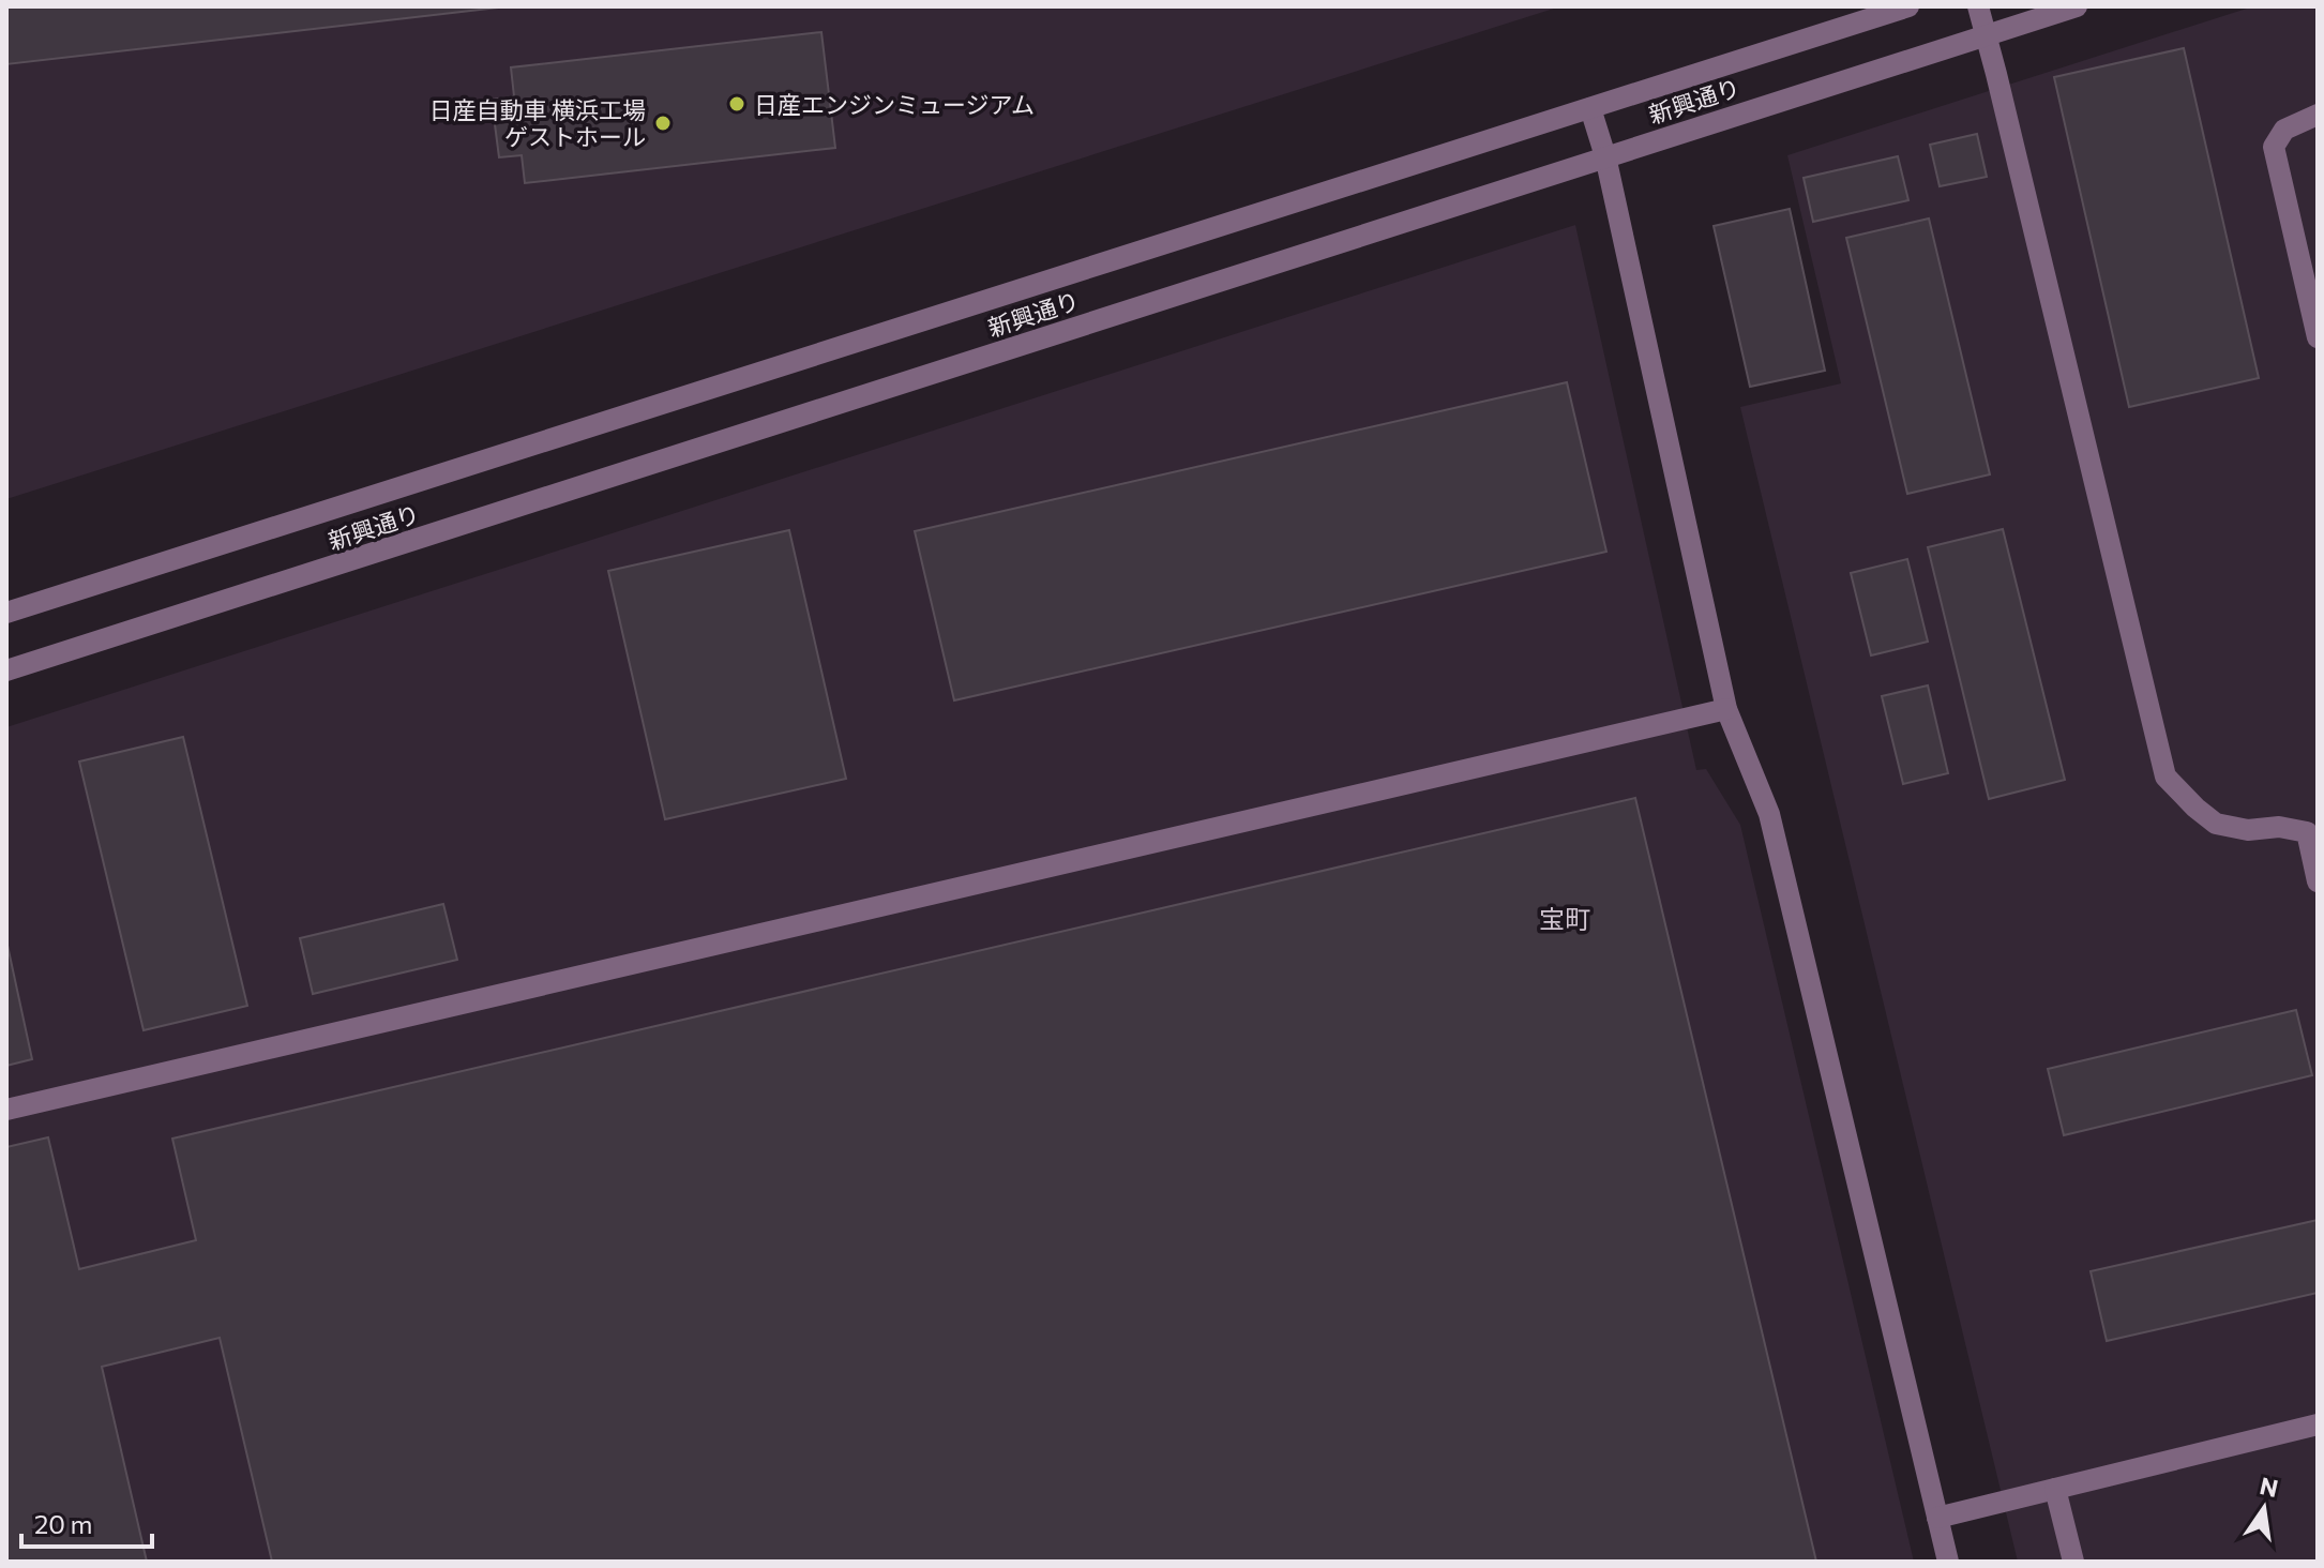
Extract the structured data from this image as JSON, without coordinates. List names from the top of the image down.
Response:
{
  "streets": {
    "street": ["新興通り"]
  },
  "districts": ["宝町"],
  "places": ["日産エンジンミュージアム", "日産自動車 横浜工場 ゲストホール"],
  "scale_bar": "20 m",
  "north": "top"
}
